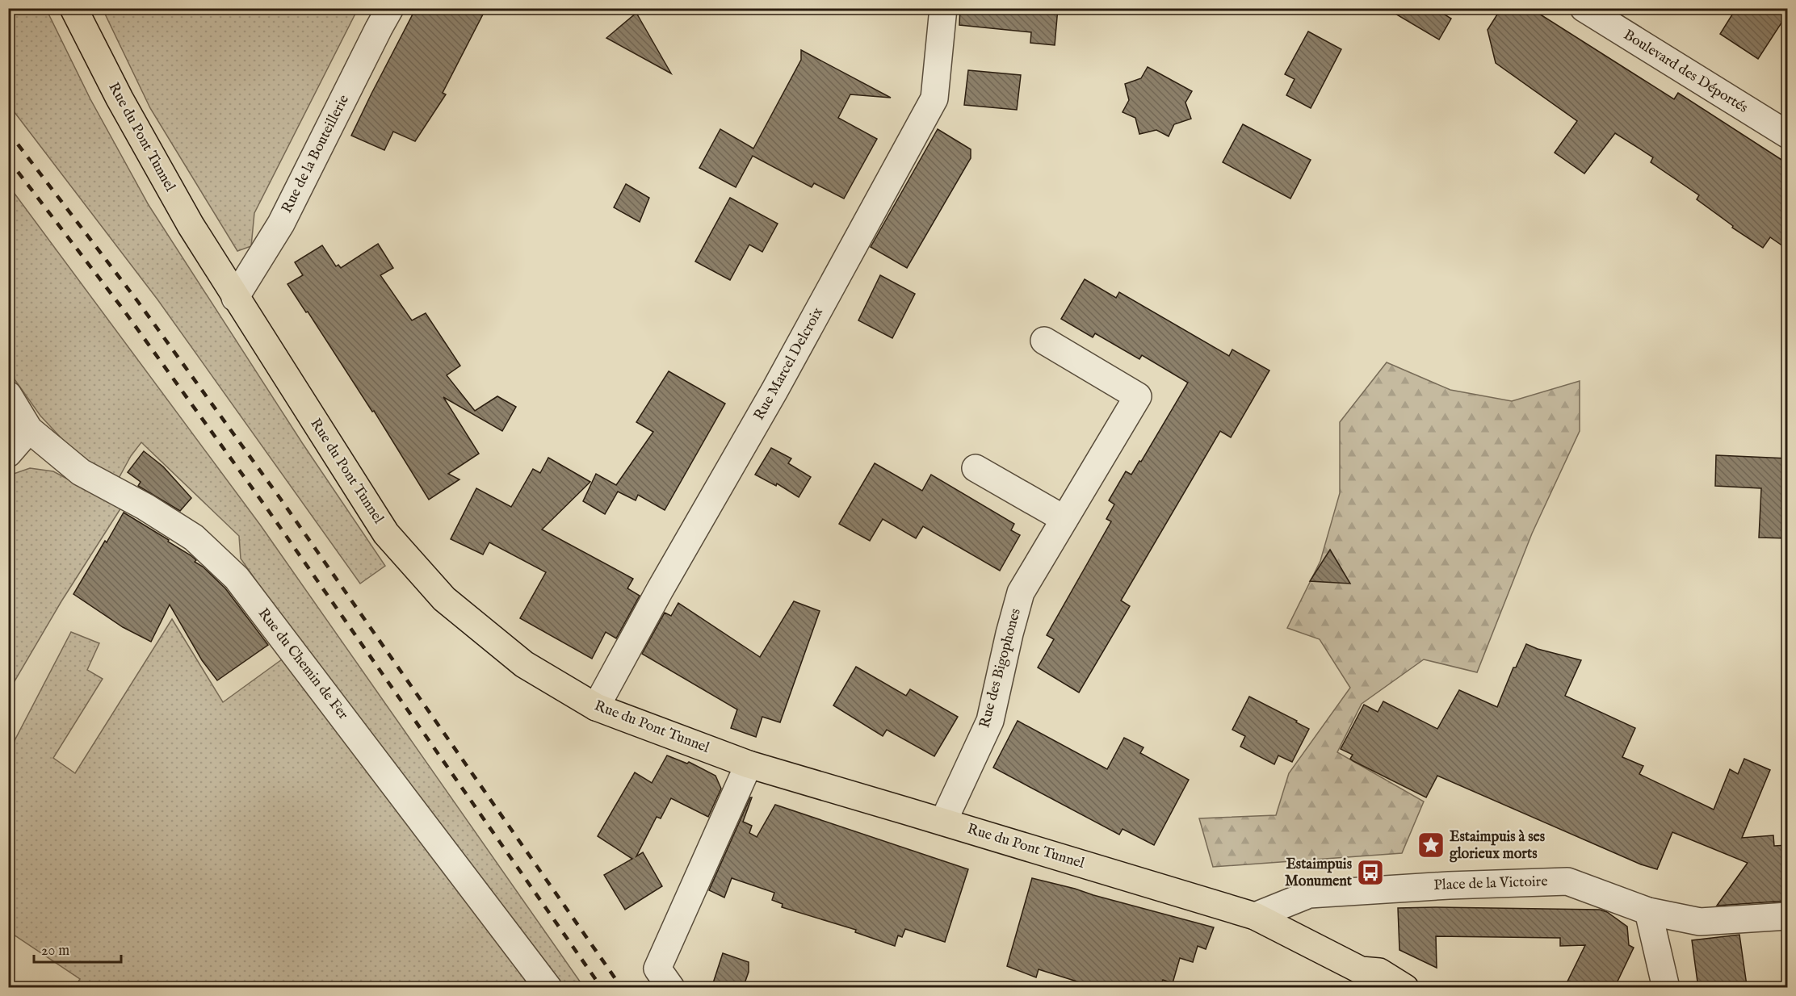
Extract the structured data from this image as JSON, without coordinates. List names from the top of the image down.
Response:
{
  "streets": {
    "main road": ["Rue du Pont Tunnel"],
    "street": [
      "Boulevard des Déportés",
      "Rue de la Bouteillerie",
      "Rue Marcel Delcroix",
      "Rue du Chemin de Fer",
      "Rue des Bigophones",
      "Place de la Victoire"
    ]
  },
  "crossings": [
    ["Rue du Pont Tunnel", "Rue de la Bouteillerie"],
    ["Rue du Pont Tunnel", "Rue Marcel Delcroix"],
    ["Rue du Pont Tunnel", "Rue des Bigophones"],
    ["Rue du Pont Tunnel", "Place de la Victoire"]
  ],
  "places": {
    "place": ["Estaimpuis à ses glorieux morts"],
    "bus stop": ["Estaimpuis Monument"]
  },
  "scale_bar": "20 m"
}
